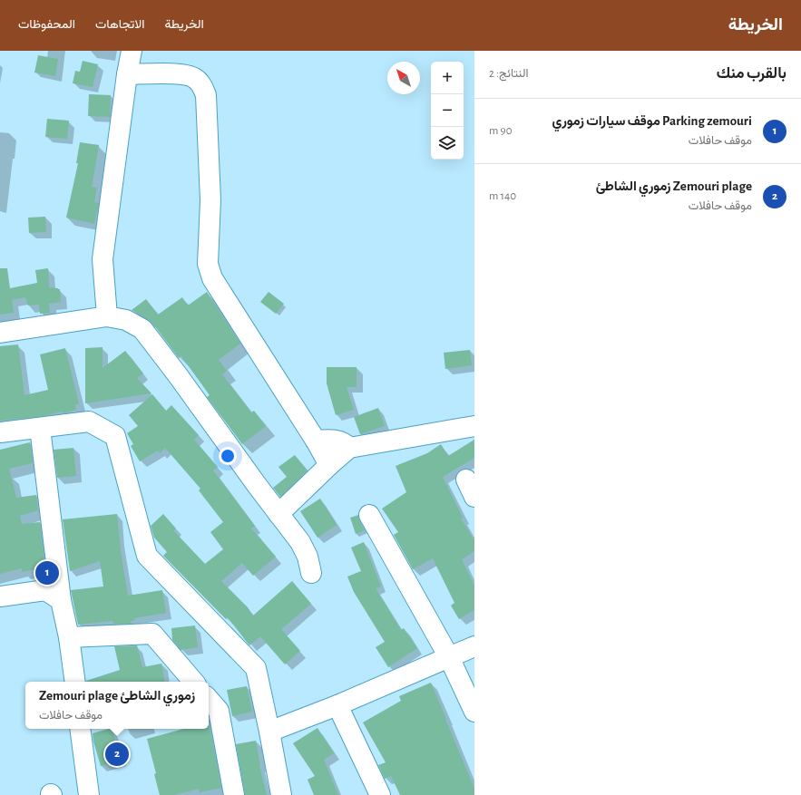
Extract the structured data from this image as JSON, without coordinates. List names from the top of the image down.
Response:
{
  "north": "top left",
  "page": {
    "header": "الخريطة",
    "nav": ["الخريطة", "الاتجاهات", "المحفوظات"],
    "heading": ["بالقرب منك", "النتائج: 2"],
    "map_buttons": ["+", "−"],
    "list": [
      {
        "mark": "1",
        "name": "Parking zemouri موقف سيارات زموري",
        "note": "موقف حافلات",
        "value": "90 m"
      },
      {
        "mark": "2",
        "name": "Zemouri plage زموري الشاطئ",
        "note": "موقف حافلات",
        "value": "140 m"
      }
    ],
    "pins": ["1", "2"],
    "popup": ["Zemouri plage زموري الشاطئ", "موقف حافلات"]
  }
}
